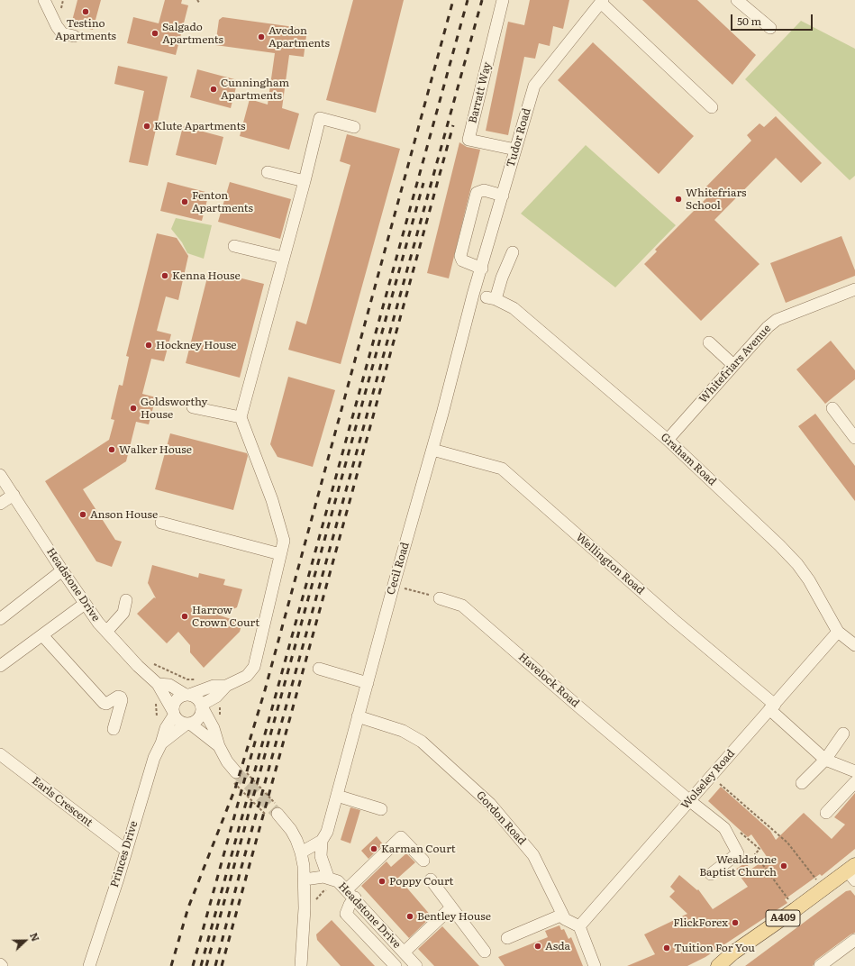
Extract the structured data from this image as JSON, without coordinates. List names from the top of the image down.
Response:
{
  "streets": {
    "main road": ["A409"],
    "street": [
      "Barratt Way",
      "Tudor Road",
      "Whitefriars Avenue",
      "Graham Road",
      "Wellington Road",
      "Cecil Road",
      "Headstone Drive",
      "Havelock Road",
      "Wolseley Road",
      "Earls Crescent",
      "Gordon Road",
      "Princes Drive"
    ]
  },
  "crossings": [
    ["Barratt Way", "Tudor Road"],
    ["Tudor Road", "Cecil Road"],
    ["Whitefriars Avenue", "Graham Road"],
    ["Graham Road", "Wolseley Road"],
    ["Wellington Road", "Cecil Road"],
    ["Wellington Road", "Wolseley Road"],
    ["Cecil Road", "Headstone Drive"],
    ["Cecil Road", "Gordon Road"],
    ["Headstone Drive", "Princes Drive"],
    ["Havelock Road", "Wolseley Road"],
    ["Earls Crescent", "Princes Drive"]
  ],
  "places": [
    "Testino Apartments",
    "Salgado Apartments",
    "Avedon Apartments",
    "Cunningham Apartments",
    "Klute Apartments",
    "Whitefriars School",
    "Fenton Apartments",
    "Kenna House",
    "Hockney House",
    "Goldsworthy House",
    "Walker House",
    "Anson House",
    "Harrow Crown Court",
    "Karman Court",
    "Wealdstone Baptist Church",
    "Poppy Court",
    "Bentley House",
    "FlickForex",
    "Asda",
    "Tuition For You"
  ],
  "scale_bar": "50 m",
  "north": "right"
}
